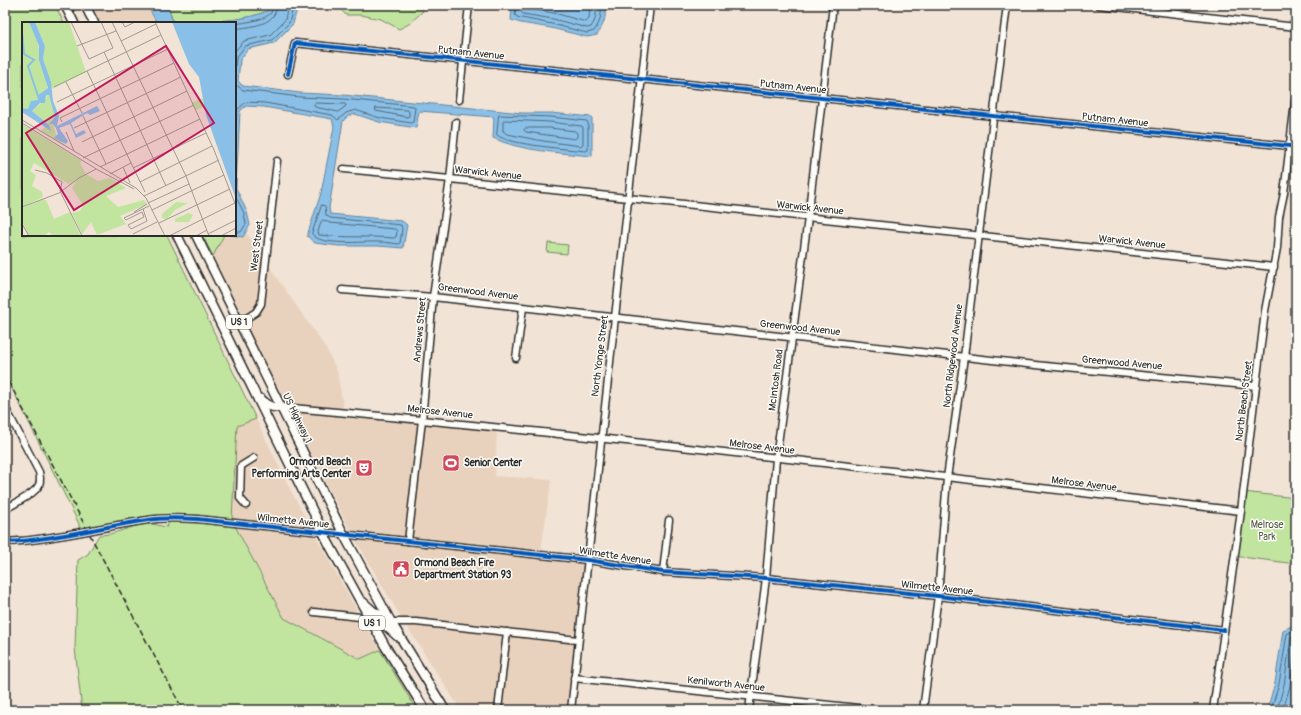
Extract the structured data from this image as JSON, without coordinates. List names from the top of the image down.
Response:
{
  "streets": {
    "main road": ["US 1", "US Highway 1"],
    "street": [
      "Putnam Avenue",
      "Warwick Avenue",
      "West Street",
      "Greenwood Avenue",
      "Andrews Street",
      "North Yonge Street",
      "North Ridgewood Avenue",
      "McIntosh Road",
      "North Beach Street",
      "Melrose Avenue",
      "Wilmette Avenue",
      "Kenilworth Avenue"
    ]
  },
  "crossings": [
    ["Putnam Avenue", "North Yonge Street"],
    ["Putnam Avenue", "North Ridgewood Avenue"],
    ["Putnam Avenue", "McIntosh Road"],
    ["Putnam Avenue", "North Beach Street"],
    ["Warwick Avenue", "Andrews Street"],
    ["Warwick Avenue", "North Yonge Street"],
    ["Warwick Avenue", "North Ridgewood Avenue"],
    ["Warwick Avenue", "McIntosh Road"],
    ["Warwick Avenue", "North Beach Street"],
    ["West Street", "US Highway 1"],
    ["Greenwood Avenue", "Andrews Street"],
    ["Greenwood Avenue", "North Yonge Street"],
    ["Greenwood Avenue", "North Ridgewood Avenue"],
    ["Greenwood Avenue", "McIntosh Road"],
    ["Greenwood Avenue", "North Beach Street"],
    ["US 1", "Wilmette Avenue"],
    ["Andrews Street", "Melrose Avenue"],
    ["Andrews Street", "Wilmette Avenue"],
    ["North Yonge Street", "Melrose Avenue"],
    ["North Yonge Street", "Wilmette Avenue"],
    ["North Yonge Street", "Kenilworth Avenue"],
    ["North Ridgewood Avenue", "Melrose Avenue"],
    ["North Ridgewood Avenue", "Wilmette Avenue"],
    ["McIntosh Road", "Melrose Avenue"],
    ["McIntosh Road", "Wilmette Avenue"],
    ["McIntosh Road", "Kenilworth Avenue"],
    ["North Beach Street", "Melrose Avenue"],
    ["North Beach Street", "Wilmette Avenue"],
    ["Melrose Avenue", "US Highway 1"],
    ["US Highway 1", "Wilmette Avenue"]
  ],
  "parks": ["Melrose Park"],
  "places": {
    "sports": ["Senior Center"],
    "theatre": ["Ormond Beach Performing Arts Center"],
    "public building": ["Ormond Beach Fire Department Station 93"]
  }
}
